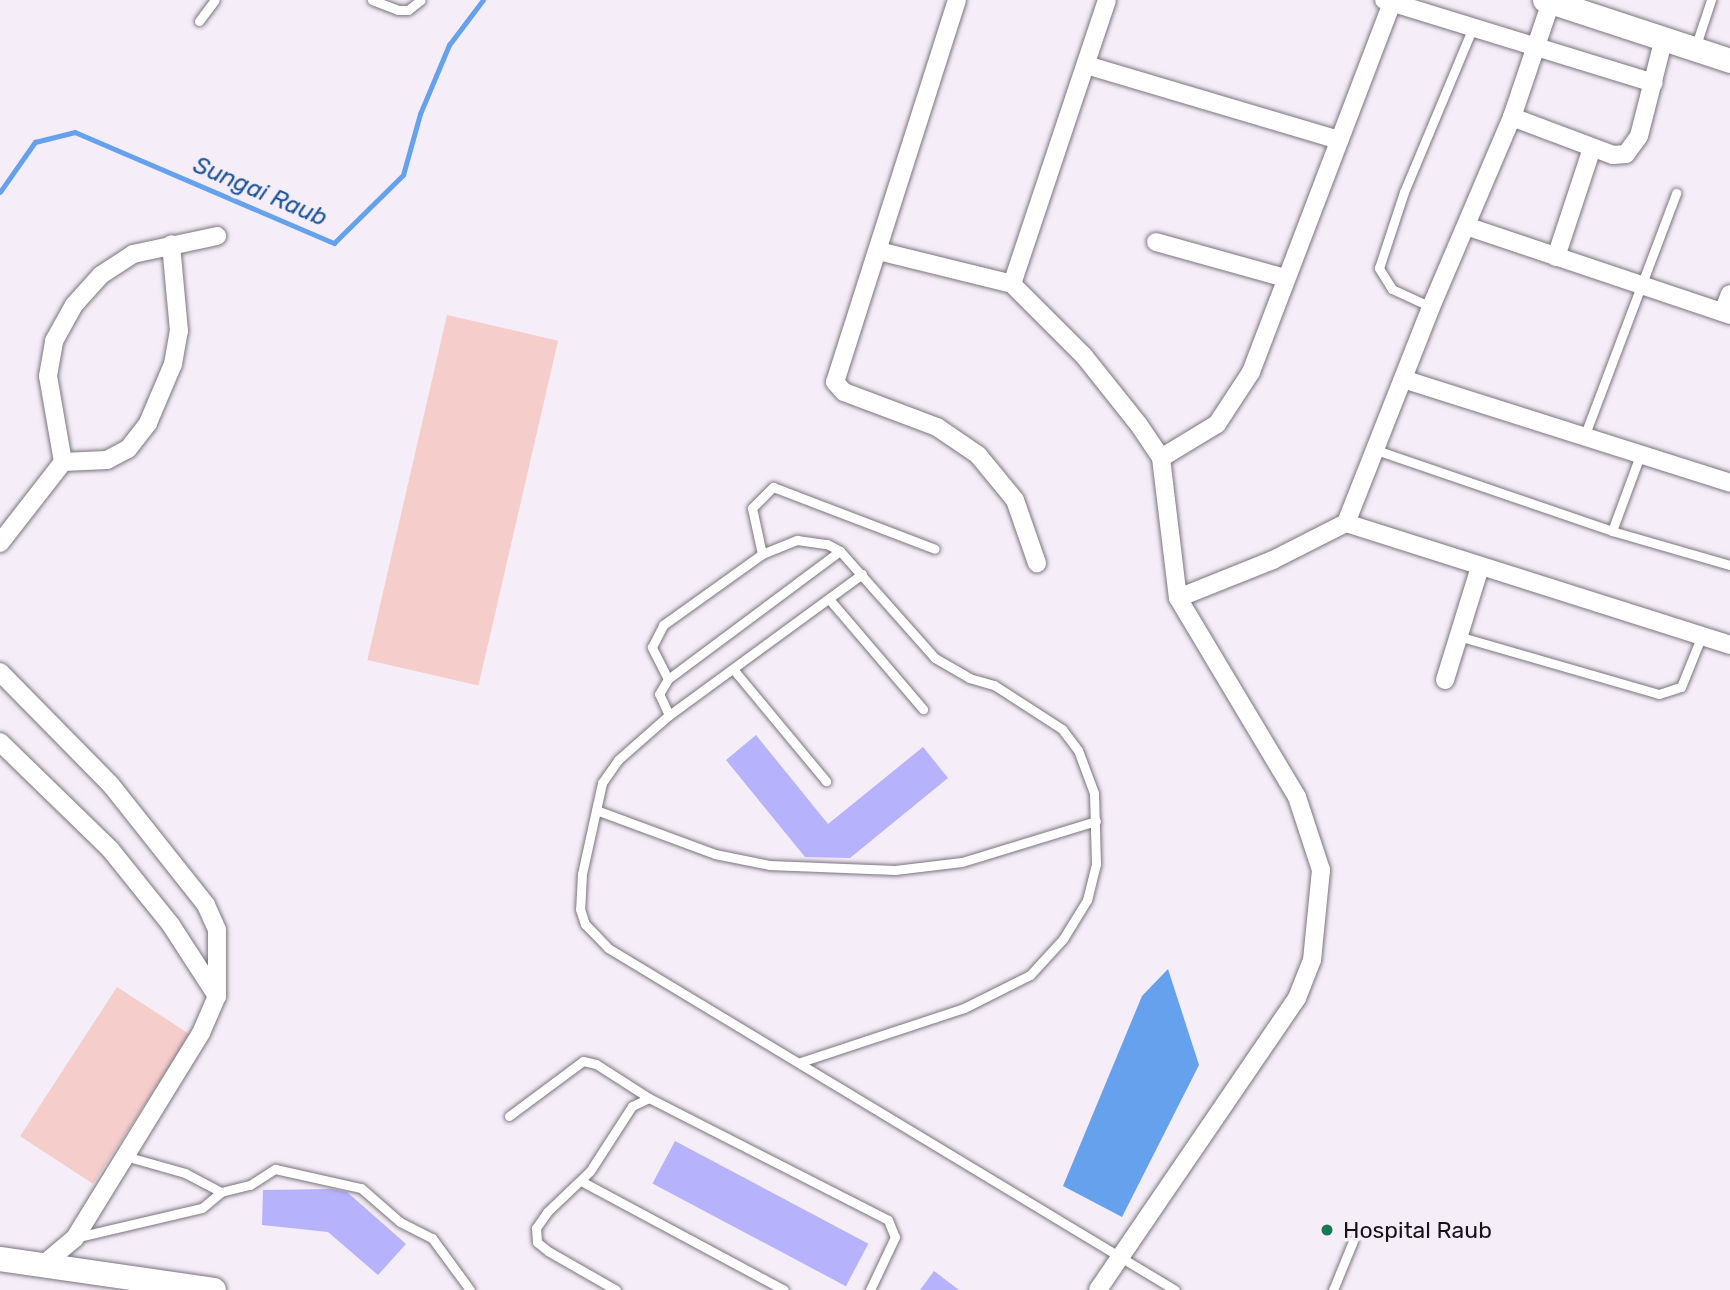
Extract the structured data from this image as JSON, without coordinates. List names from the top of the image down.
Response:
{
  "water": ["Sungai Raub"],
  "places": ["Hospital Raub"]
}
